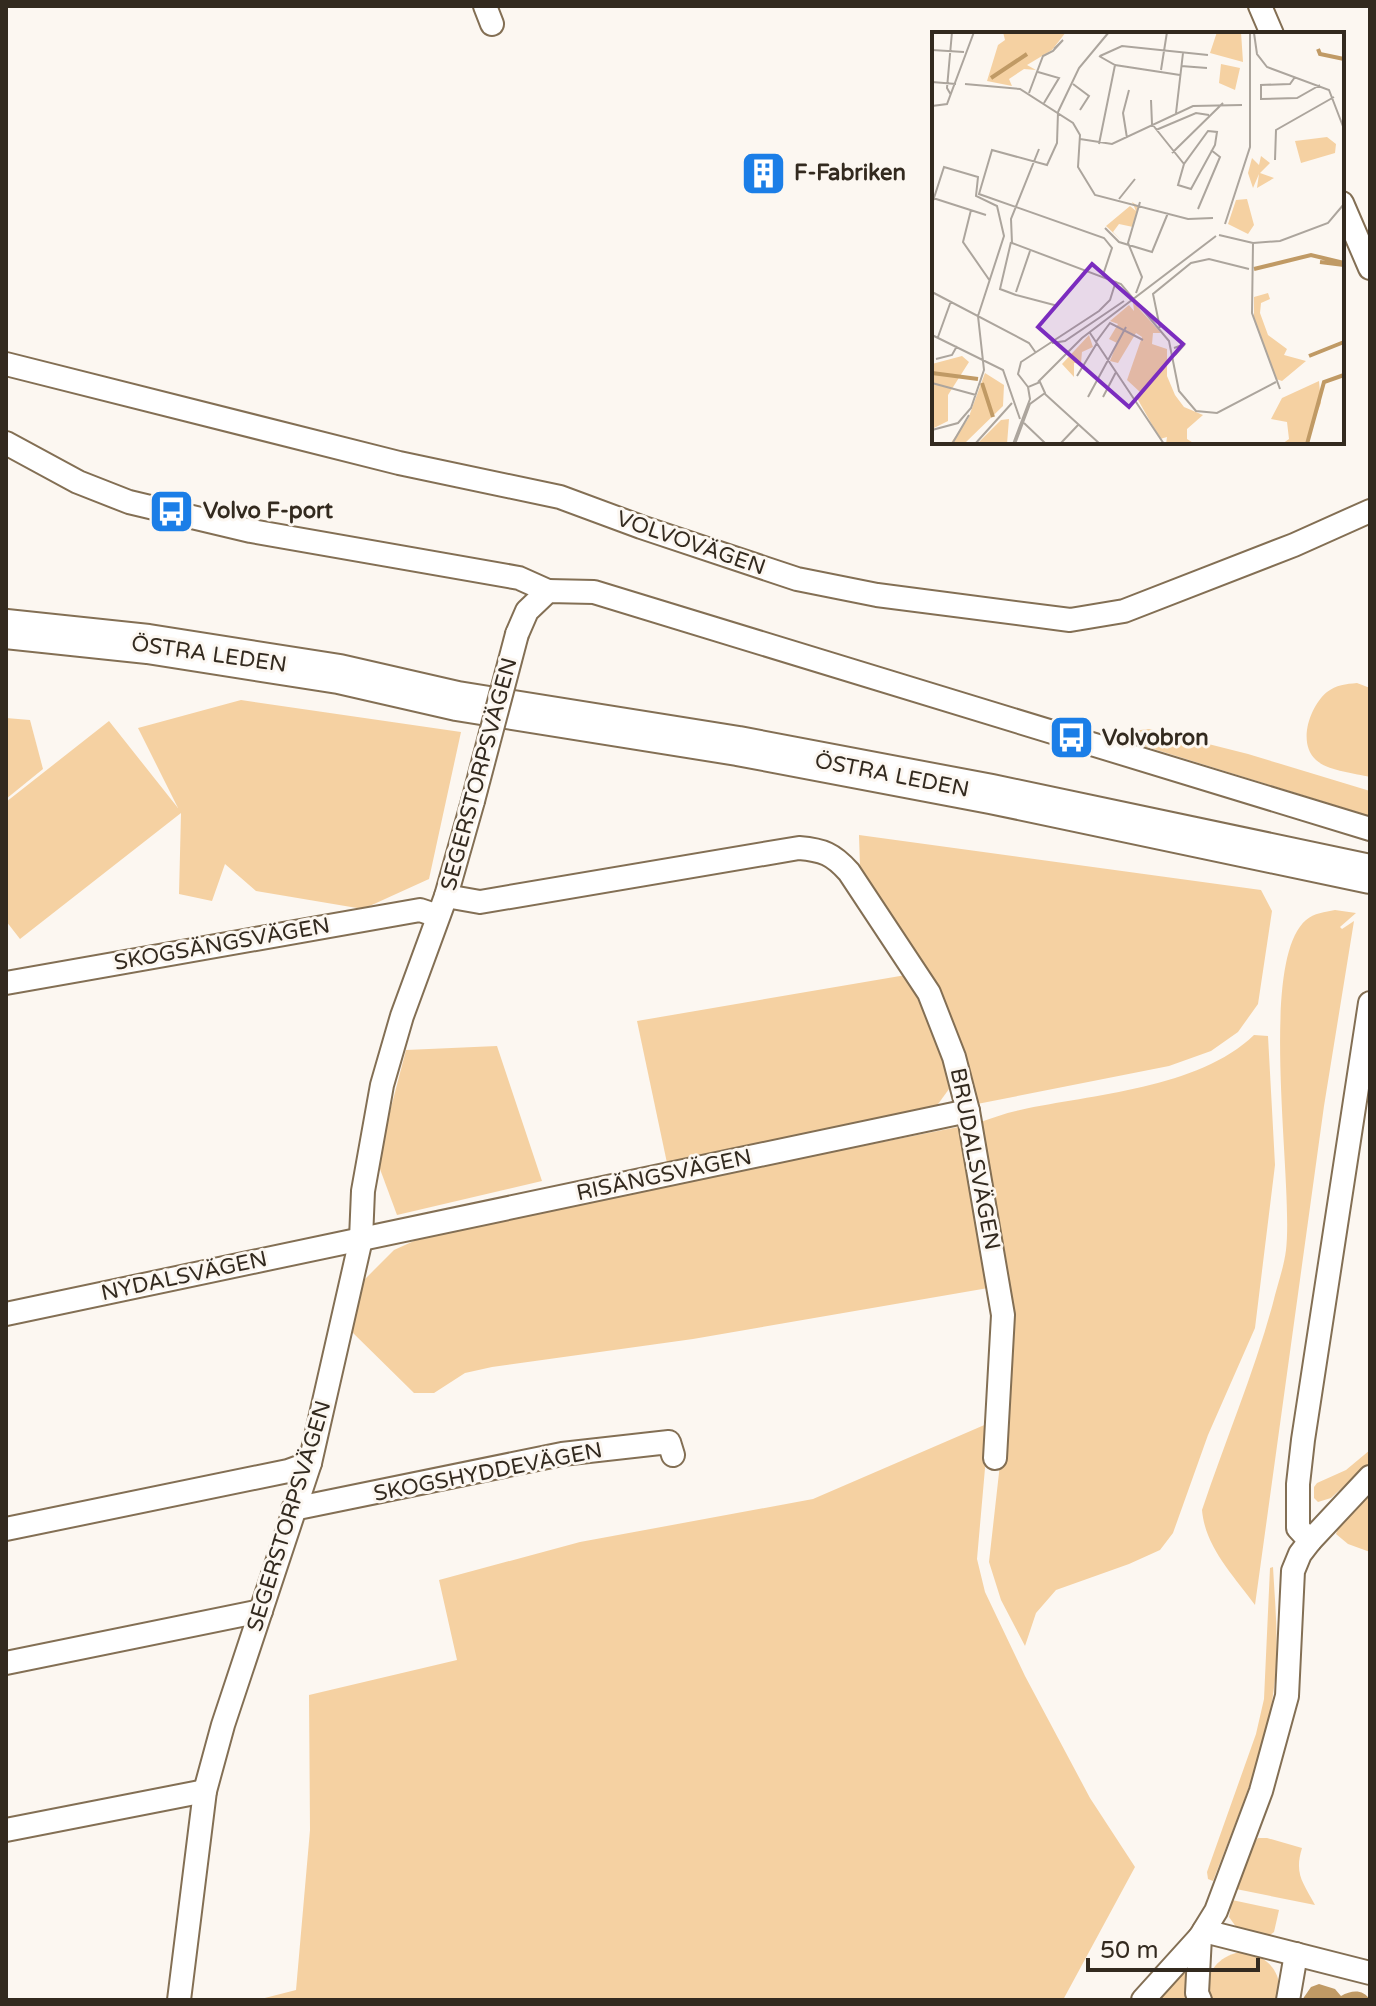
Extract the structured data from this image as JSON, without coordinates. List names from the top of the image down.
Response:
{
  "streets": {
    "highway": ["ÖSTRA LEDEN"],
    "street": [
      "VOLVOVÄGEN",
      "SEGERSTORPSVÄGEN",
      "SKOGSÄNGSVÄGEN",
      "BRUDALSVÄGEN",
      "RISÄNGSVÄGEN",
      "NYDALSVÄGEN",
      "SKOGSHYDDEVÄGEN"
    ]
  },
  "crossings": [
    ["SEGERSTORPSVÄGEN", "SKOGSÄNGSVÄGEN"],
    ["SEGERSTORPSVÄGEN", "BRUDALSVÄGEN"],
    ["SEGERSTORPSVÄGEN", "RISÄNGSVÄGEN"],
    ["SEGERSTORPSVÄGEN", "NYDALSVÄGEN"],
    ["SEGERSTORPSVÄGEN", "SKOGSHYDDEVÄGEN"],
    ["SKOGSÄNGSVÄGEN", "BRUDALSVÄGEN"],
    ["BRUDALSVÄGEN", "RISÄNGSVÄGEN"],
    ["RISÄNGSVÄGEN", "NYDALSVÄGEN"]
  ],
  "places": {
    "building": ["F-Fabriken"],
    "bus stop": ["Volvo F-port", "Volvobron"]
  },
  "scale_bar": "50 m"
}
